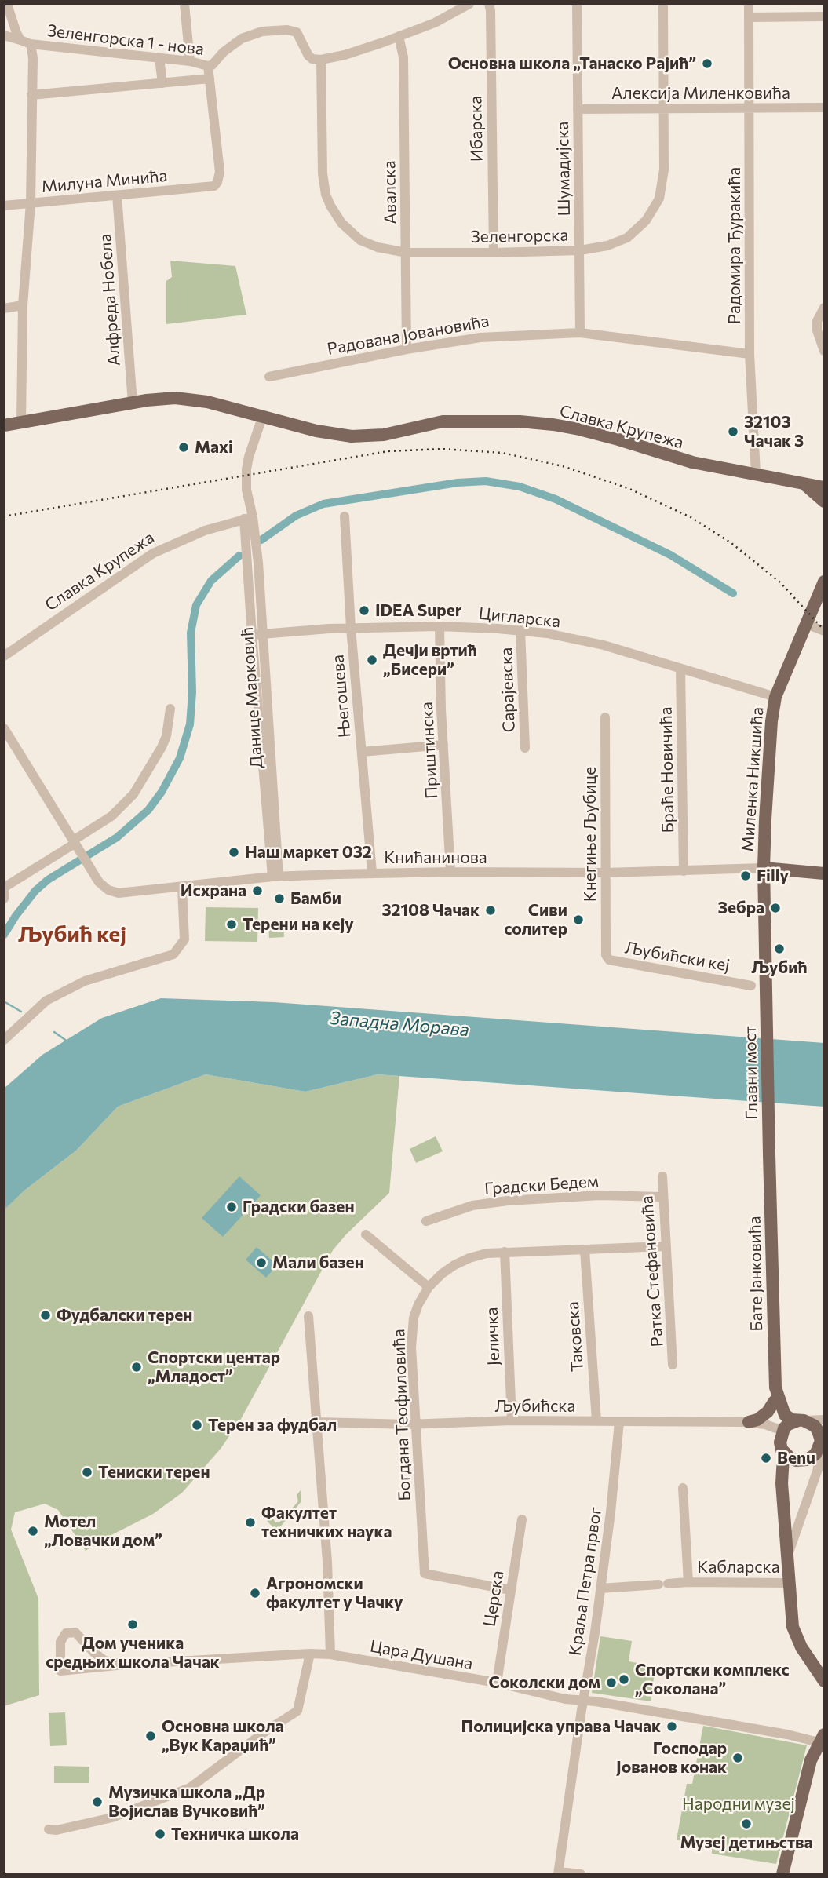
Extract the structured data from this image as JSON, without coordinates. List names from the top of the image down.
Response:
{
  "streets": {
    "main road": [
      "Славка Крупежа",
      "Миленка Никшића",
      "Главни мост",
      "Бате Јанковића"
    ],
    "street": [
      "Зеленгорска 1 - нова",
      "Алексија Миленковића",
      "Ибарска",
      "Шумадијска",
      "Милуна Минића",
      "Авалска",
      "Зеленгорска",
      "Радомира Ђуракића",
      "Алфреда Нобела",
      "Радована Јовановића",
      "Цигларска",
      "Сарајевска",
      "Његошева",
      "Данице Марковић",
      "Приштинска",
      "Браће Новичића",
      "Кнегиње Љубице",
      "Книћанинова",
      "Љубићски кеј",
      "Градски Бедем",
      "Ратка Стефановића",
      "Јеличка",
      "Таковска",
      "Љубићска",
      "Богдана Теофиловића",
      "Кабларска",
      "Краља Петра првог",
      "Церска",
      "Цара Душана"
    ]
  },
  "crossings": [
    ["Зеленгорска 1 - нова", "Зеленгорска"],
    ["Алексија Миленковића", "Шумадијска"],
    ["Алексија Миленковића", "Зеленгорска"],
    ["Алексија Миленковића", "Радомира Ђуракића"],
    ["Ибарска", "Зеленгорска"],
    ["Шумадијска", "Зеленгорска"],
    ["Шумадијска", "Радована Јовановића"],
    ["Милуна Минића", "Алфреда Нобела"],
    ["Авалска", "Зеленгорска"],
    ["Авалска", "Радована Јовановића"],
    ["Радомира Ђуракића", "Радована Јовановића"],
    ["Радомира Ђуракића", "Славка Крупежа"],
    ["Славка Крупежа", "Данице Марковић"],
    ["Цигларска", "Сарајевска"],
    ["Цигларска", "Његошева"],
    ["Цигларска", "Данице Марковић"],
    ["Цигларска", "Приштинска"],
    ["Цигларска", "Браће Новичића"],
    ["Цигларска", "Миленка Никшића"],
    ["Његошева", "Книћанинова"],
    ["Данице Марковић", "Книћанинова"],
    ["Приштинска", "Книћанинова"],
    ["Браће Новичића", "Книћанинова"],
    ["Миленка Никшића", "Книћанинова"],
    ["Миленка Никшића", "Главни мост"],
    ["Кнегиње Љубице", "Книћанинова"],
    ["Кнегиње Љубице", "Љубићски кеј"],
    ["Главни мост", "Бате Јанковића"],
    ["Градски Бедем", "Ратка Стефановића"],
    ["Ратка Стефановића", "Богдана Теофиловића"],
    ["Бате Јанковића", "Љубићска"],
    ["Бате Јанковића", "Кабларска"],
    ["Јеличка", "Љубићска"],
    ["Јеличка", "Богдана Теофиловића"],
    ["Таковска", "Љубићска"],
    ["Таковска", "Богдана Теофиловића"],
    ["Љубићска", "Богдана Теофиловића"],
    ["Љубићска", "Краља Петра првог"],
    ["Богдана Теофиловића", "Церска"],
    ["Кабларска", "Краља Петра првог"],
    ["Краља Петра првог", "Цара Душана"],
    ["Церска", "Цара Душана"]
  ],
  "districts": ["Љубић кеј"],
  "water": ["Западна Морава"],
  "parks": ["Народни музеј"],
  "places": [
    "Основна школа „Танаско Рајић”",
    "32103 Чачак 3",
    "Maxi",
    "IDEA Super",
    "Дечји вртић „Бисери”",
    "Наш маркет 032",
    "Filly",
    "Исхрана",
    "Бамби",
    "Зебра",
    "32108 Чачак",
    "Сиви солитер",
    "Терени на кеју",
    "Љубић",
    "Градски базен",
    "Мали базен",
    "Фудбалски терен",
    "Спортски центар „Младост”",
    "Терен за фудбал",
    "Benu",
    "Тениски терен",
    "Факултет техничких наука",
    "Мотел „Ловачки дом”",
    "Агрономски факултет у Чачку",
    "Дом ученика средњих школа Чачак",
    "Спортски комплекс „Соколана”",
    "Соколски дом",
    "Полицијска управа Чачак",
    "Основна школа „Вук Караџић”",
    "Господар Јованов конак",
    "Музичка школа „Др Војислав Вучковић”",
    "Музеј детињства",
    "Техничка школа"
  ]
}
